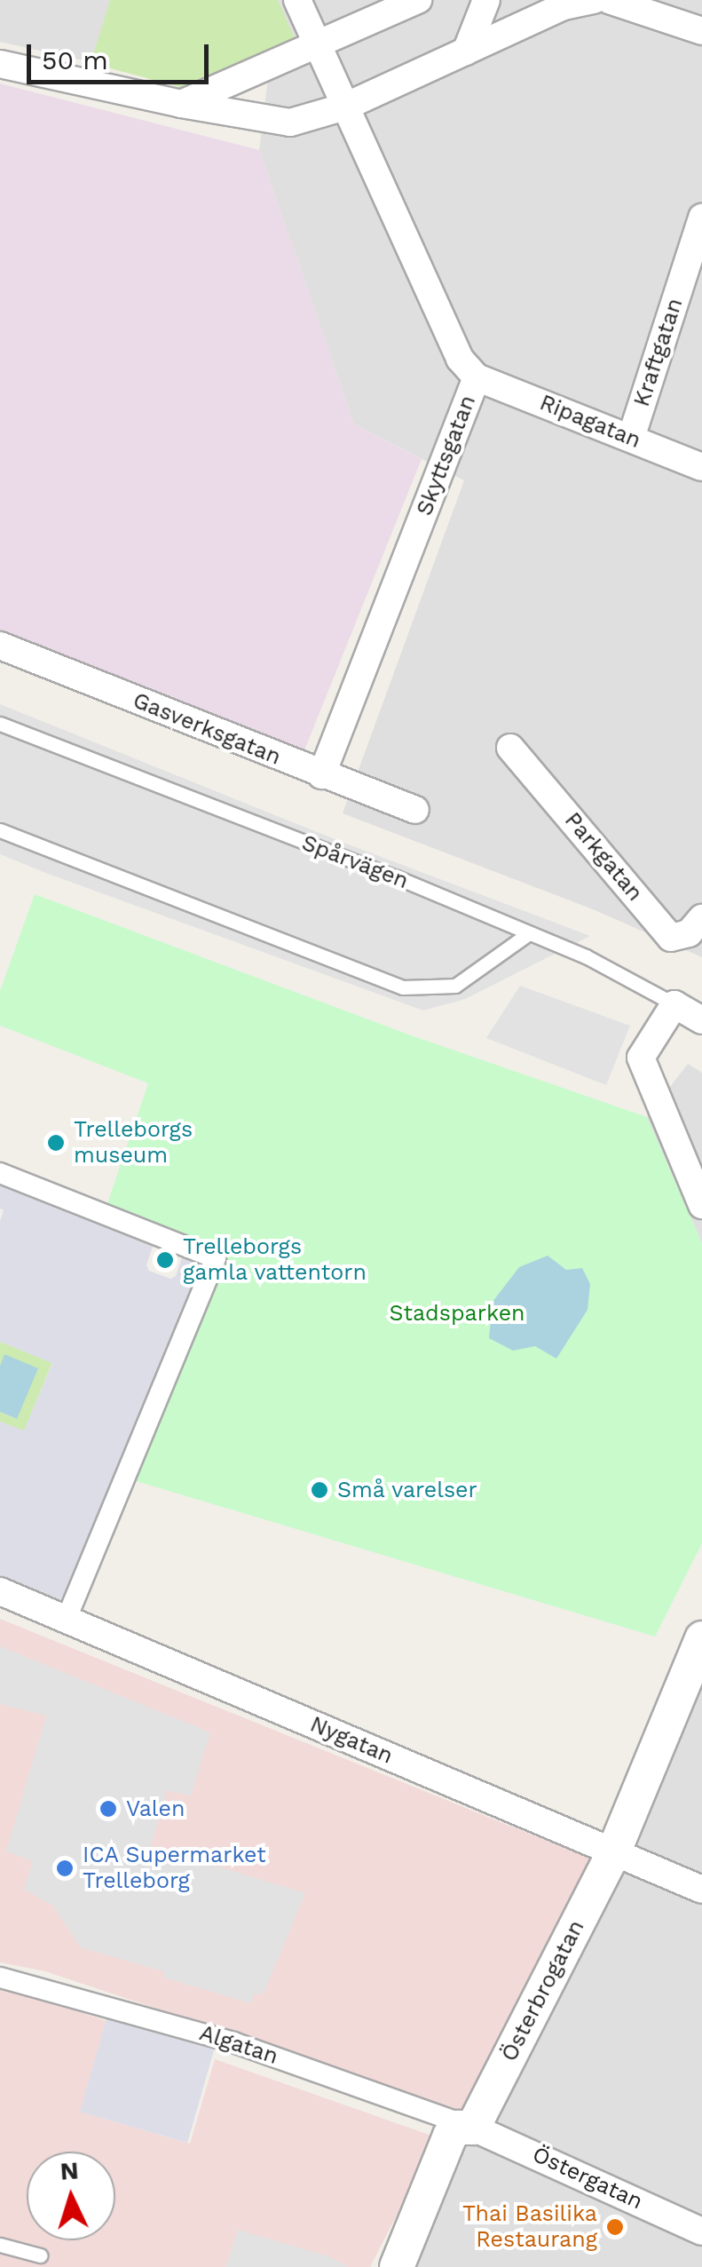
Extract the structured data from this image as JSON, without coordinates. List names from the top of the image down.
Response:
{
  "streets": {
    "street": [
      "Kraftgatan",
      "Ripagatan",
      "Skyttsgatan",
      "Gasverksgatan",
      "Parkgatan",
      "Spårvägen",
      "Nygatan",
      "Österbrogatan",
      "Algatan",
      "Östergatan"
    ]
  },
  "crossings": [
    ["Kraftgatan", "Ripagatan"],
    ["Ripagatan", "Skyttsgatan"],
    ["Skyttsgatan", "Gasverksgatan"],
    ["Nygatan", "Österbrogatan"],
    ["Österbrogatan", "Algatan"],
    ["Österbrogatan", "Östergatan"],
    ["Algatan", "Östergatan"]
  ],
  "parks": ["Stadsparken"],
  "places": [
    "Trelleborgs museum",
    "Trelleborgs gamla vattentorn",
    "Små varelser",
    "Valen",
    "ICA Supermarket Trelleborg",
    "Thai Basilika Restaurang"
  ],
  "scale_bar": "50 m",
  "north": "top"
}
